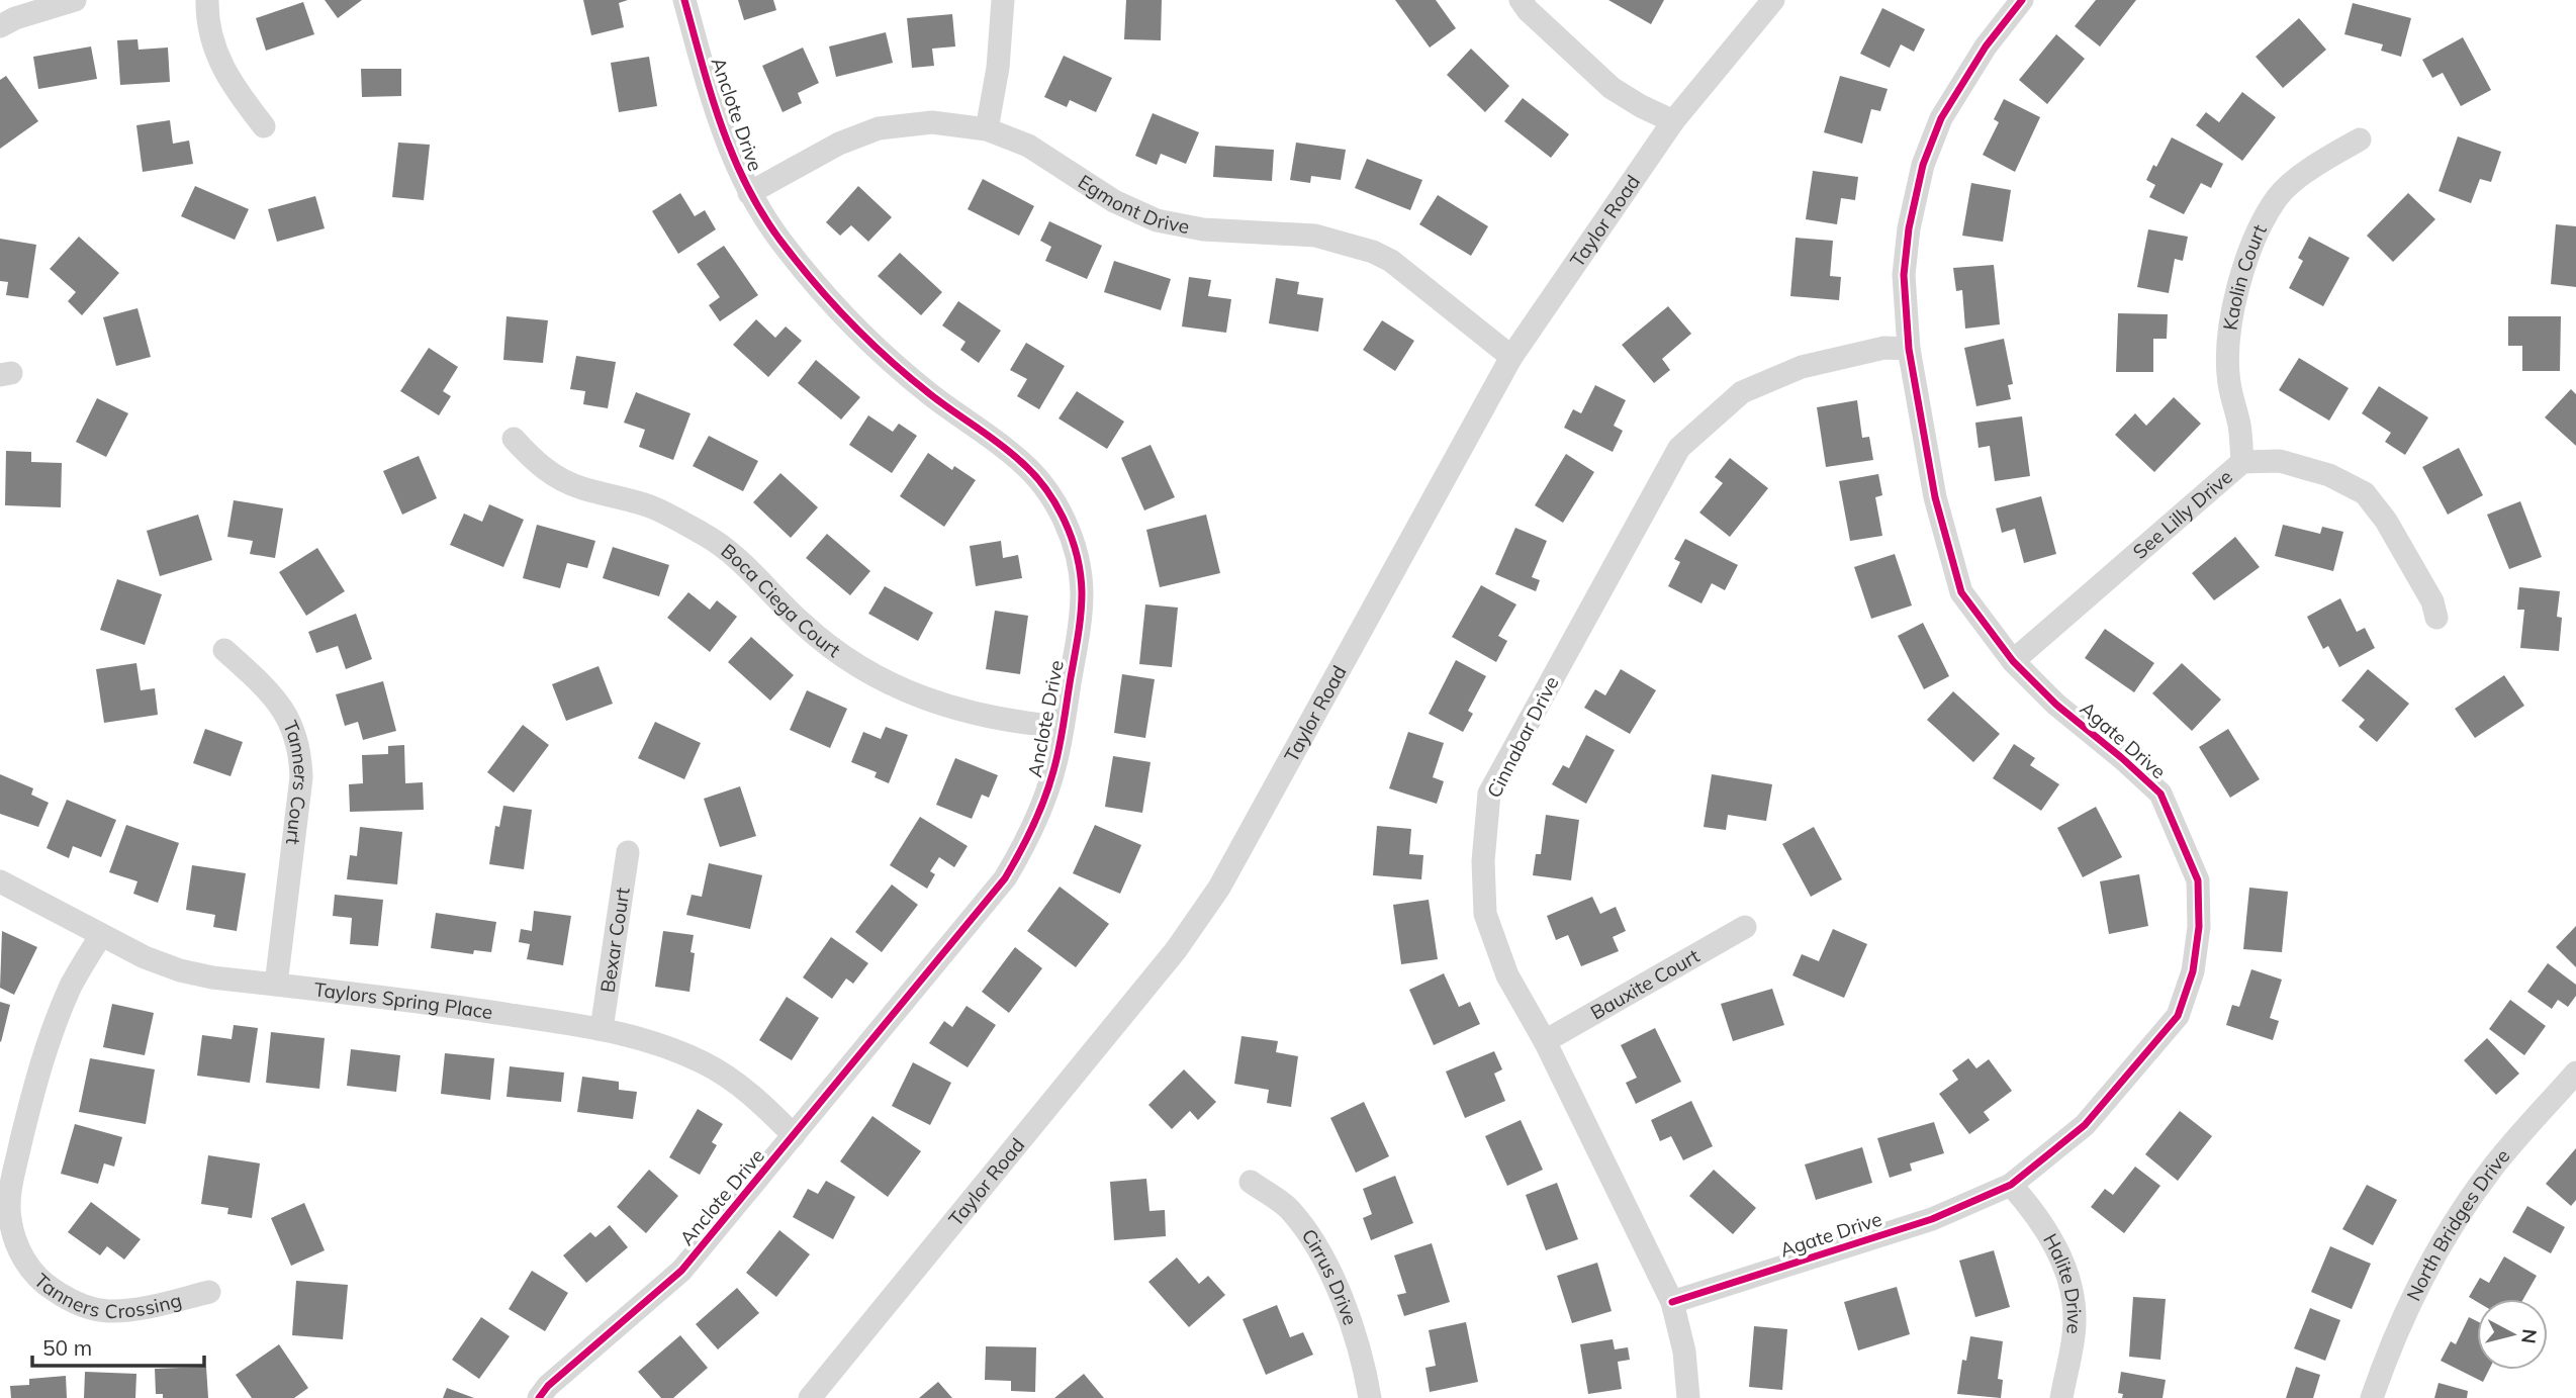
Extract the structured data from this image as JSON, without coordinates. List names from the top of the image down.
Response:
{
  "streets": {
    "street": [
      "Anclote Drive",
      "Egmont Drive",
      "Taylor Road",
      "Kaolin Court",
      "See Lilly Drive",
      "Boca Ciega Court",
      "Cinnabar Drive",
      "Agate Drive",
      "Tanners Court",
      "Bexar Court",
      "Bauxite Court",
      "Taylors Spring Place",
      "North Bridges Drive",
      "Cirrus Drive",
      "Tanners Crossing",
      "Halite Drive"
    ]
  },
  "crossings": [
    ["Anclote Drive", "Egmont Drive"],
    ["Anclote Drive", "Boca Ciega Court"],
    ["Anclote Drive", "Taylors Spring Place"],
    ["Egmont Drive", "Taylor Road"],
    ["Kaolin Court", "See Lilly Drive"],
    ["See Lilly Drive", "Agate Drive"],
    ["Cinnabar Drive", "Agate Drive"],
    ["Cinnabar Drive", "Bauxite Court"],
    ["Agate Drive", "Halite Drive"],
    ["Tanners Court", "Taylors Spring Place"],
    ["Bexar Court", "Taylors Spring Place"],
    ["Taylors Spring Place", "Tanners Crossing"]
  ],
  "scale_bar": "50 m",
  "north": "right"
}
